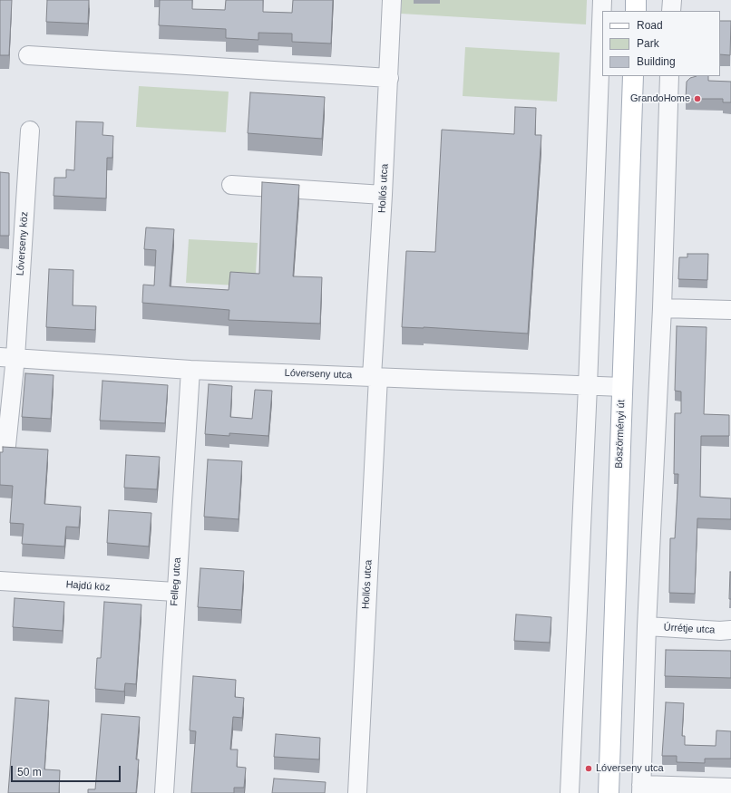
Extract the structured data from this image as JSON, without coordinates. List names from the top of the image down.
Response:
{
  "streets": {
    "main road": ["Böszörményi út"],
    "street": [
      "Hollós utca",
      "Lóverseny köz",
      "Lóverseny utca",
      "Felleg utca",
      "Hajdú köz",
      "Úrrétje utca"
    ]
  },
  "crossings": [
    ["Hollós utca", "Lóverseny utca"],
    ["Lóverseny köz", "Lóverseny utca"],
    ["Lóverseny utca", "Böszörményi út"],
    ["Lóverseny utca", "Felleg utca"],
    ["Felleg utca", "Hajdú köz"]
  ],
  "places": ["GrandoHome", "Lóverseny utca"],
  "legend": ["Road", "Park", "Building"],
  "scale_bar": "50 m"
}
